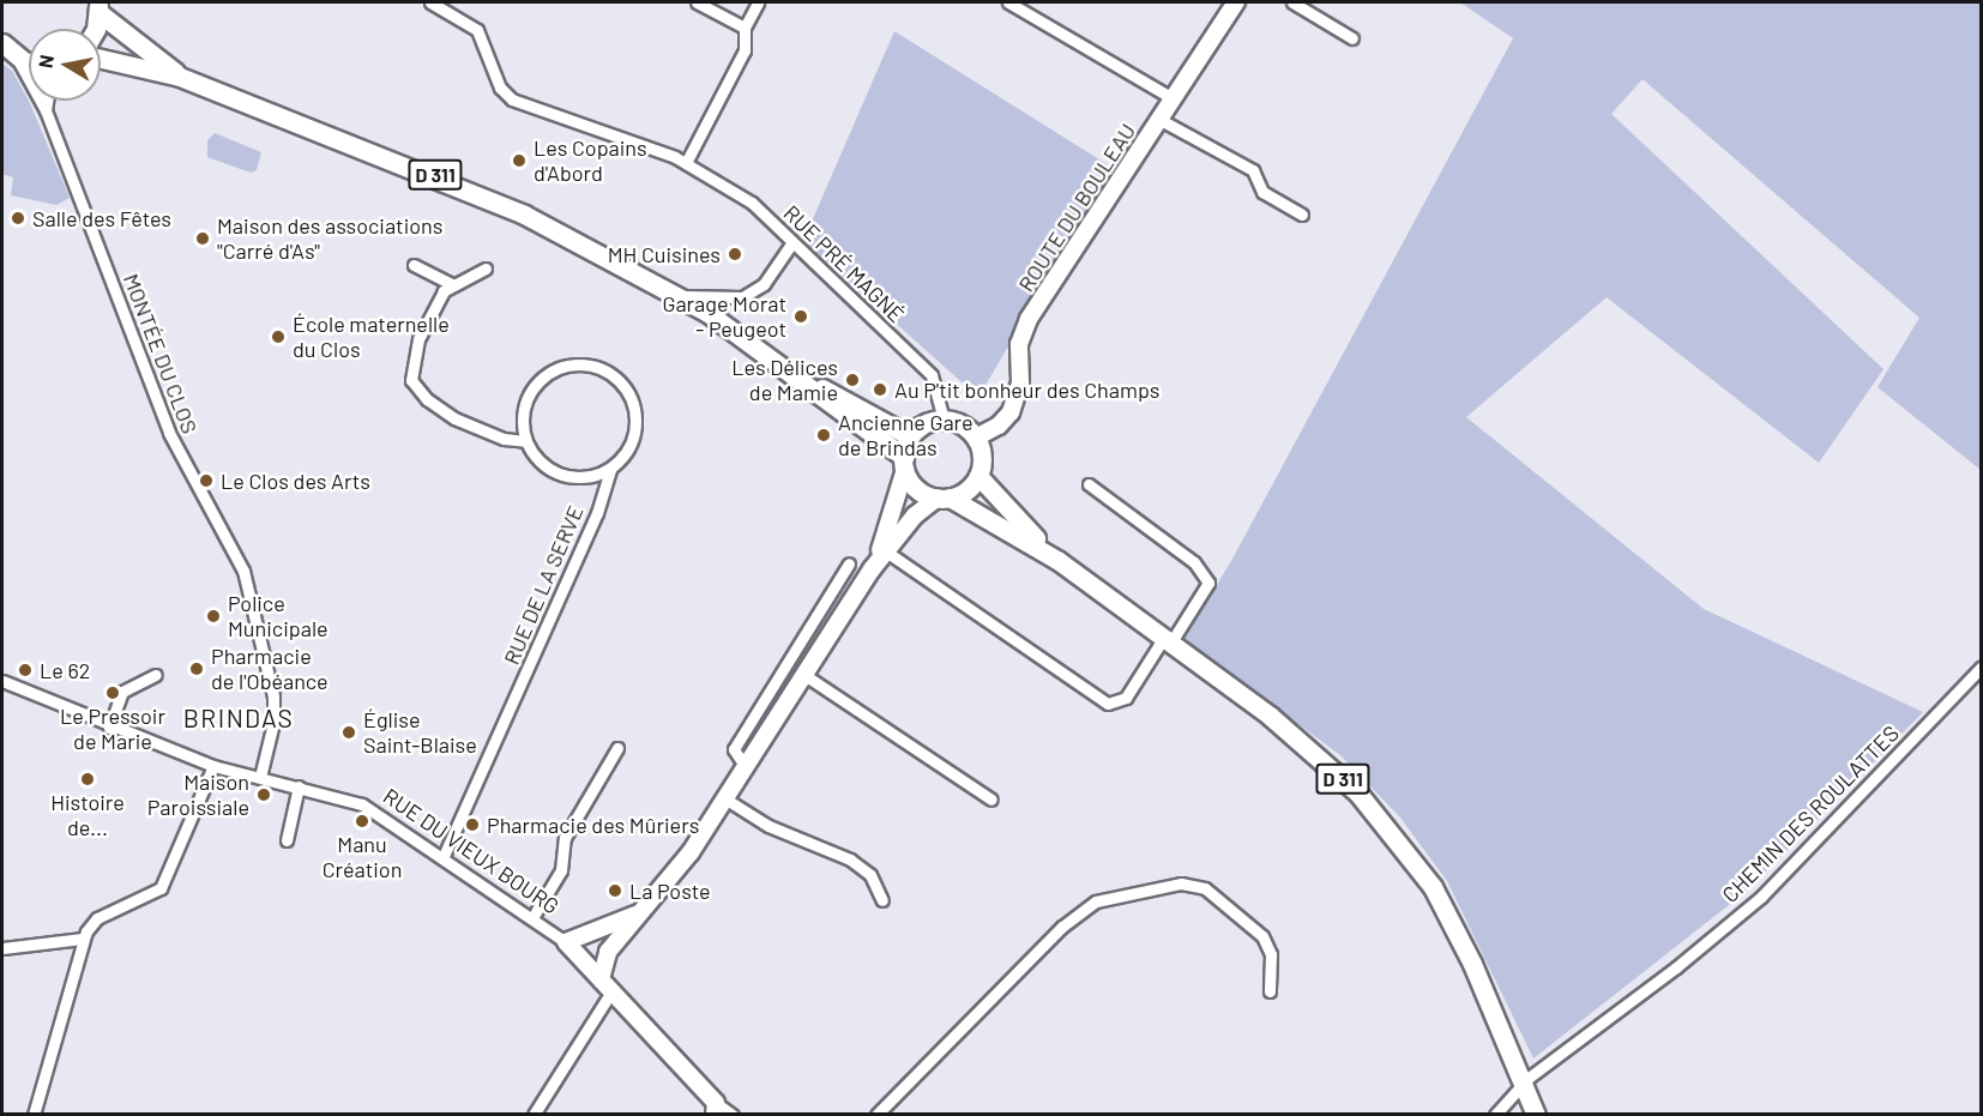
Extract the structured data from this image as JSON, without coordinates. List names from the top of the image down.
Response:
{
  "streets": {
    "main road": ["D 311"],
    "street": [
      "ROUTE DU BOULEAU",
      "RUE PRÉ MAGNÉ",
      "MONTÉE DU CLOS",
      "RUE DE LA SERVE",
      "CHEMIN DES ROULATTES",
      "RUE DU VIEUX BOURG"
    ]
  },
  "crossings": [
    ["D 311", "ROUTE DU BOULEAU"],
    ["D 311", "RUE PRÉ MAGNÉ"],
    ["D 311", "CHEMIN DES ROULATTES"],
    ["ROUTE DU BOULEAU", "RUE PRÉ MAGNÉ"],
    ["MONTÉE DU CLOS", "RUE DU VIEUX BOURG"],
    ["RUE DE LA SERVE", "RUE DU VIEUX BOURG"]
  ],
  "districts": ["BRINDAS"],
  "places": [
    "Les Copains d'Abord",
    "Salle des Fêtes",
    "Maison des associations \"Carré d'As\"",
    "MH Cuisines",
    "Garage Morat - Peugeot",
    "École maternelle du Clos",
    "Les Délices de Mamie",
    "Au P'tit bonheur des Champs",
    "Ancienne Gare de Brindas",
    "Le Clos des Arts",
    "Police Municipale",
    "Pharmacie de l'Obéance",
    "Le 62",
    "Le Pressoir de Marie",
    "Église Saint-Blaise",
    "Histoire de...",
    "Maison Paroissiale",
    "Manu Création",
    "Pharmacie des Mûriers",
    "La Poste"
  ],
  "north": "left"
}
